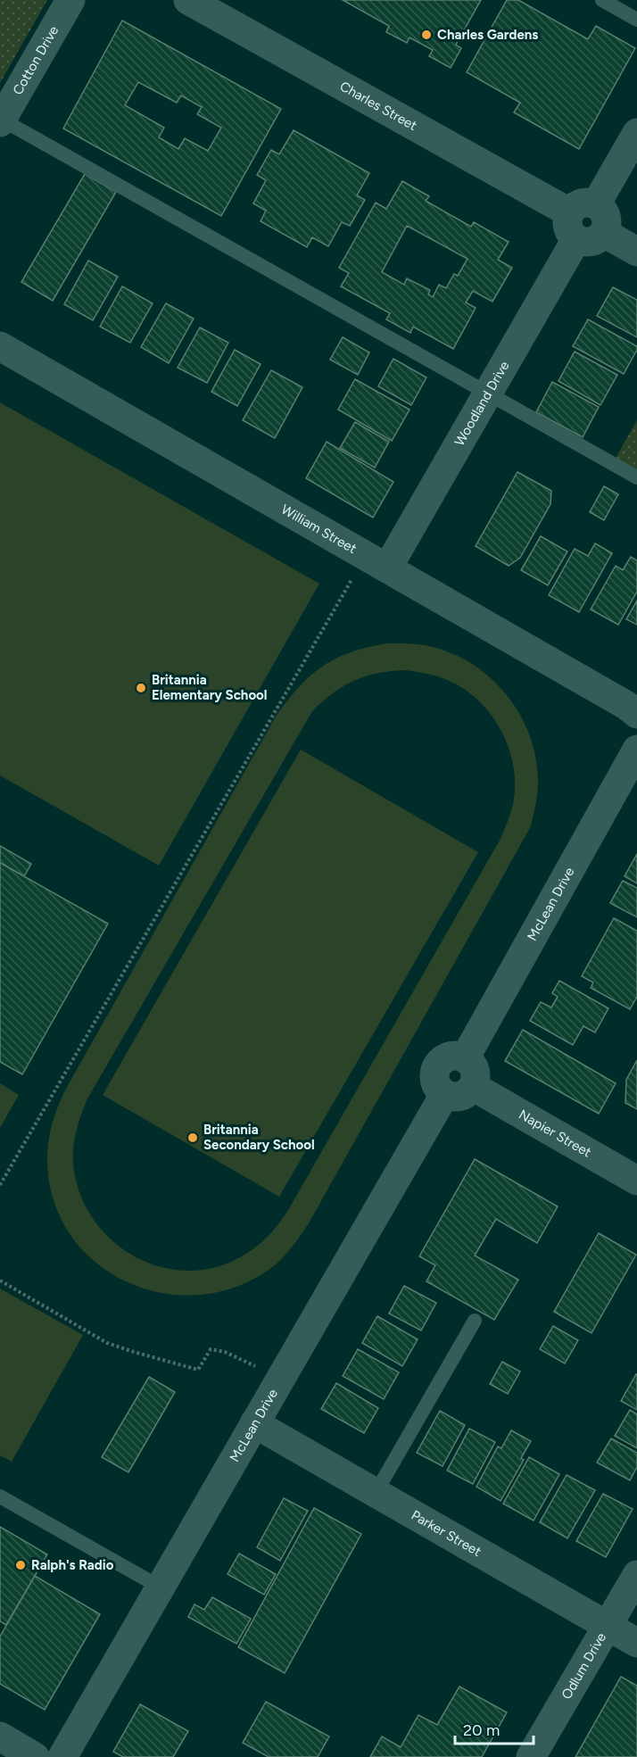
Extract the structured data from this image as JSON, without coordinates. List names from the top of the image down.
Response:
{
  "streets": {
    "street": [
      "Cotton Drive",
      "Charles Street",
      "Woodland Drive",
      "William Street",
      "McLean Drive",
      "Napier Street",
      "Parker Street",
      "Odlum Drive"
    ]
  },
  "crossings": [
    ["Charles Street", "Woodland Drive"],
    ["Woodland Drive", "William Street"],
    ["McLean Drive", "Napier Street"],
    ["McLean Drive", "Parker Street"],
    ["Parker Street", "Odlum Drive"]
  ],
  "places": [
    "Charles Gardens",
    "Britannia Elementary School",
    "Britannia Secondary School",
    "Ralph's Radio"
  ],
  "scale_bar": "20 m"
}
